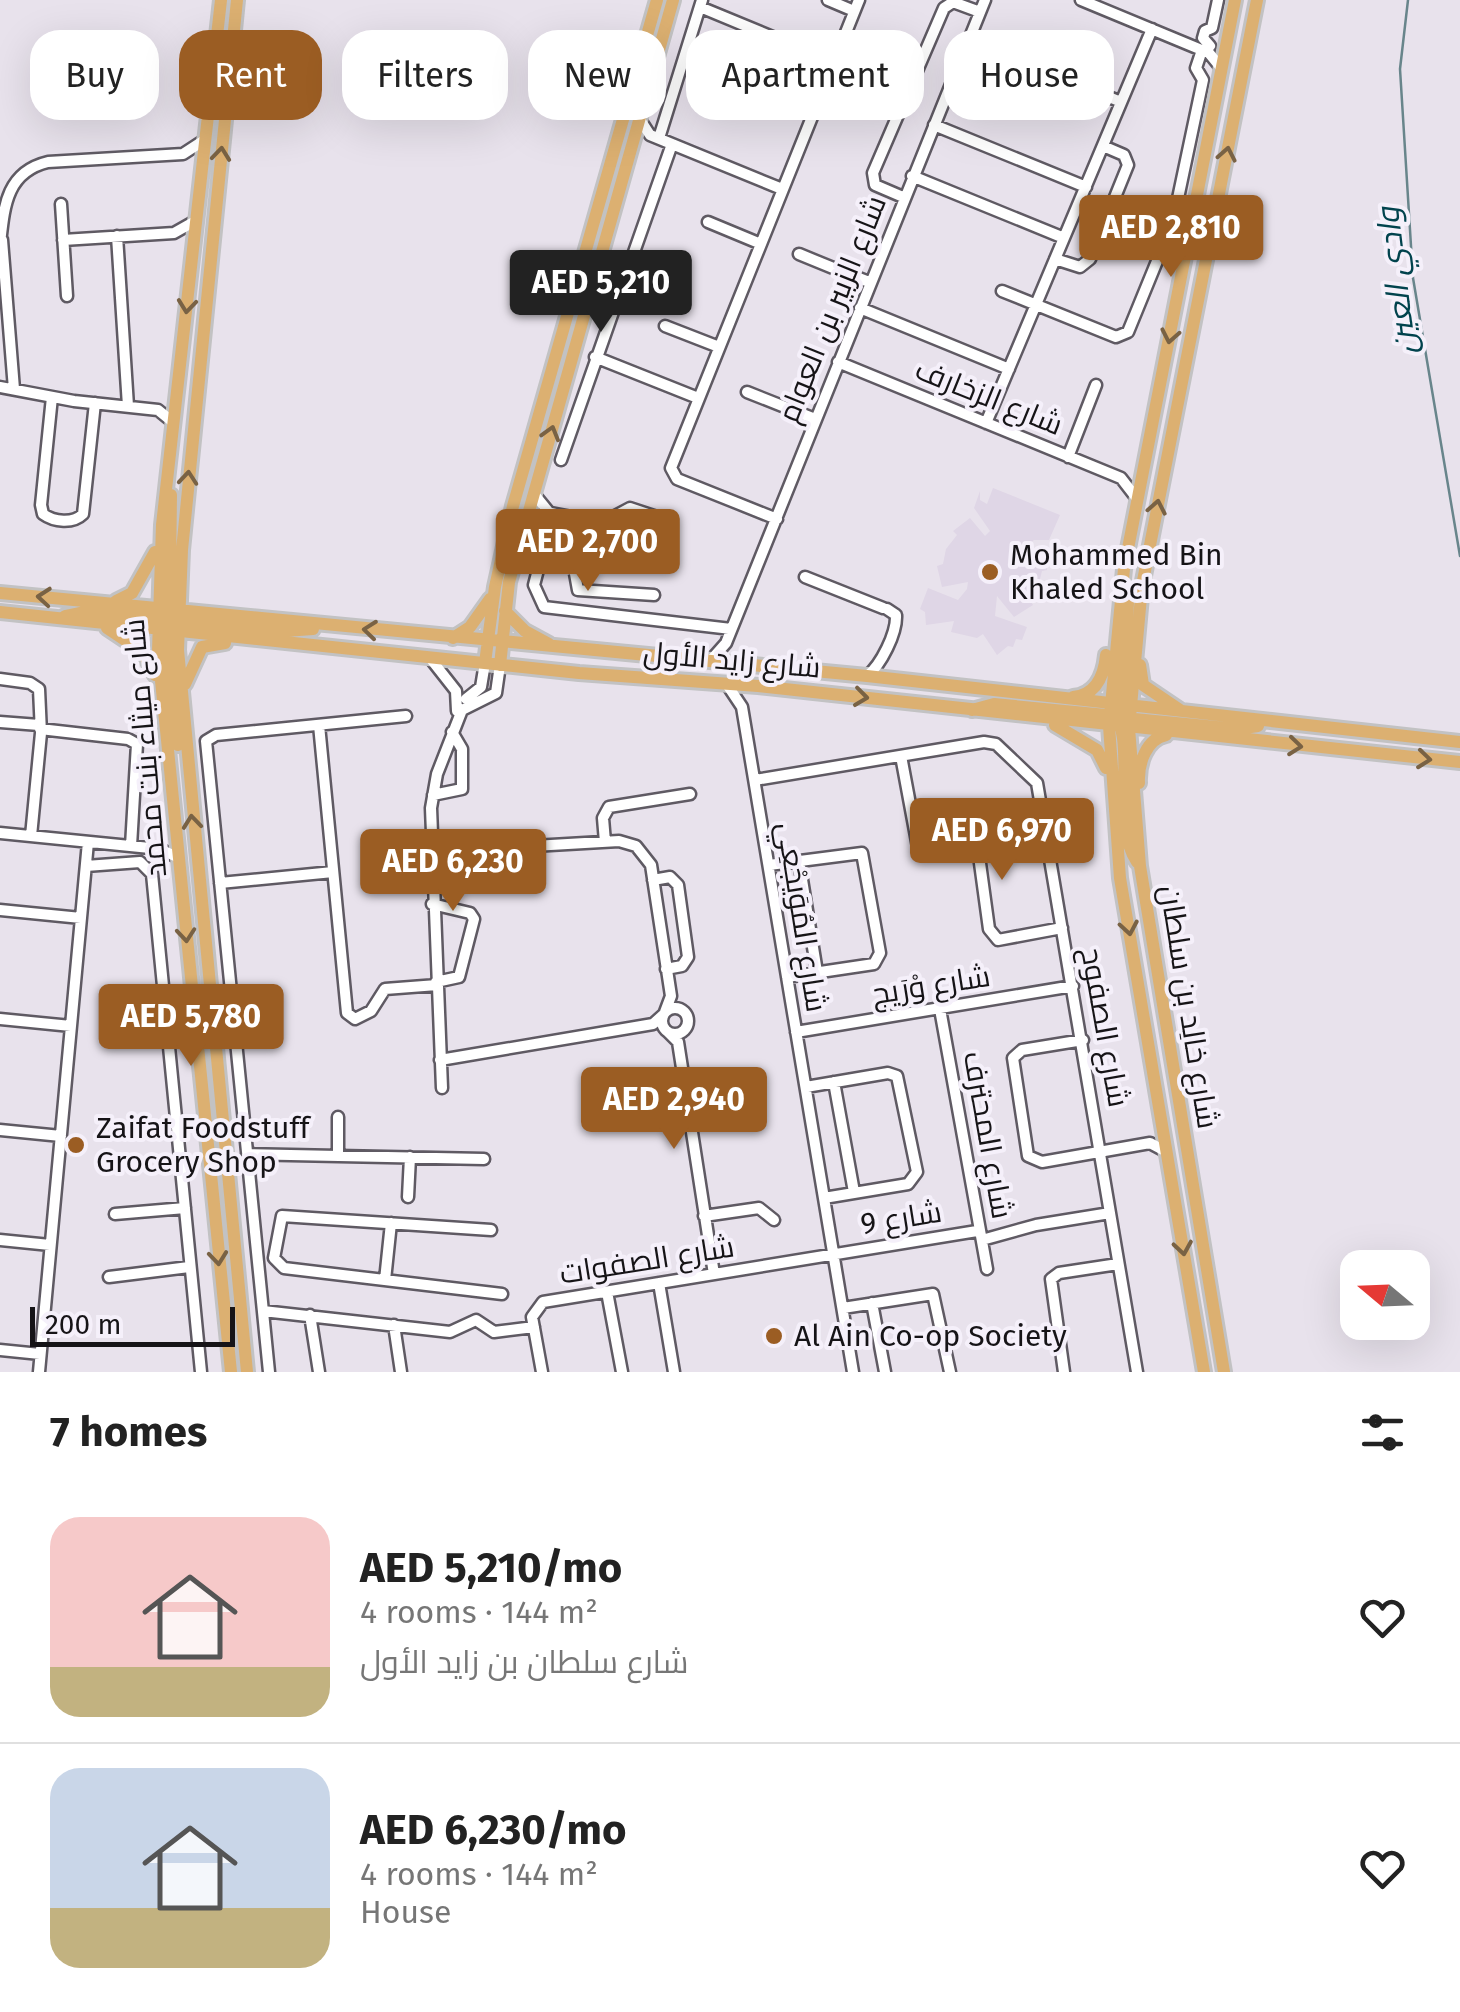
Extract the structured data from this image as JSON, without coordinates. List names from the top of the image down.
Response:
{
  "streets": {
    "main road": ["شارع زايد الأول", "شارع ميثاء بنت محمد", "شارع خالِد بن سلطان"],
    "street": [
      "شارع الزبير بن العوام",
      "شارع الزخارف",
      "شارع المُوَيجْعِي",
      "شارع وْرَيج",
      "شارع الصفوح",
      "شارع المحترف",
      "شارع 9",
      "شارع الصفوات"
    ]
  },
  "crossings": [
    ["شارع الزبير بن العوام", "شارع الزخارف"],
    ["شارع الزبير بن العوام", "شارع زايد الأول"],
    ["شارع زايد الأول", "شارع ميثاء بنت محمد"],
    ["شارع زايد الأول", "شارع المُوَيجْعِي"],
    ["شارع زايد الأول", "شارع خالِد بن سلطان"],
    ["شارع المُوَيجْعِي", "شارع وْرَيج"],
    ["شارع المُوَيجْعِي", "شارع الصفوح"],
    ["شارع المُوَيجْعِي", "شارع 9"],
    ["شارع المُوَيجْعِي", "شارع الصفوات"],
    ["شارع وْرَيج", "شارع الصفوح"],
    ["شارع وْرَيج", "شارع المحترف"],
    ["شارع الصفوح", "شارع 9"],
    ["شارع المحترف", "شارع 9"],
    ["شارع 9", "شارع الصفوات"]
  ],
  "water": ["وادي العين"],
  "places": ["Mohammed Bin Khaled School", "Zaifat Foodstuff Grocery Shop", "Al Ain Co-op Society"],
  "scale_bar": "200 m",
  "north": "left",
  "page": {
    "chip": [
      "Buy",
      "Rent",
      "Filters",
      "New",
      "Apartment",
      "House"
    ],
    "price": [
      "AED 2,810",
      "AED 5,210",
      "AED 2,700",
      "AED 6,970",
      "AED 6,230",
      "AED 5,780",
      "AED 2,940"
    ],
    "scale": "200 m",
    "heading": "7 homes",
    "list": [
      {
        "name": "AED 5,210/mo",
        "note": "4 rooms · 144 m² · شارع سلطان بن زايد الأول"
      },
      {
        "name": "AED 6,230/mo",
        "note": "4 rooms · 144 m² · House"
      }
    ]
  }
}
